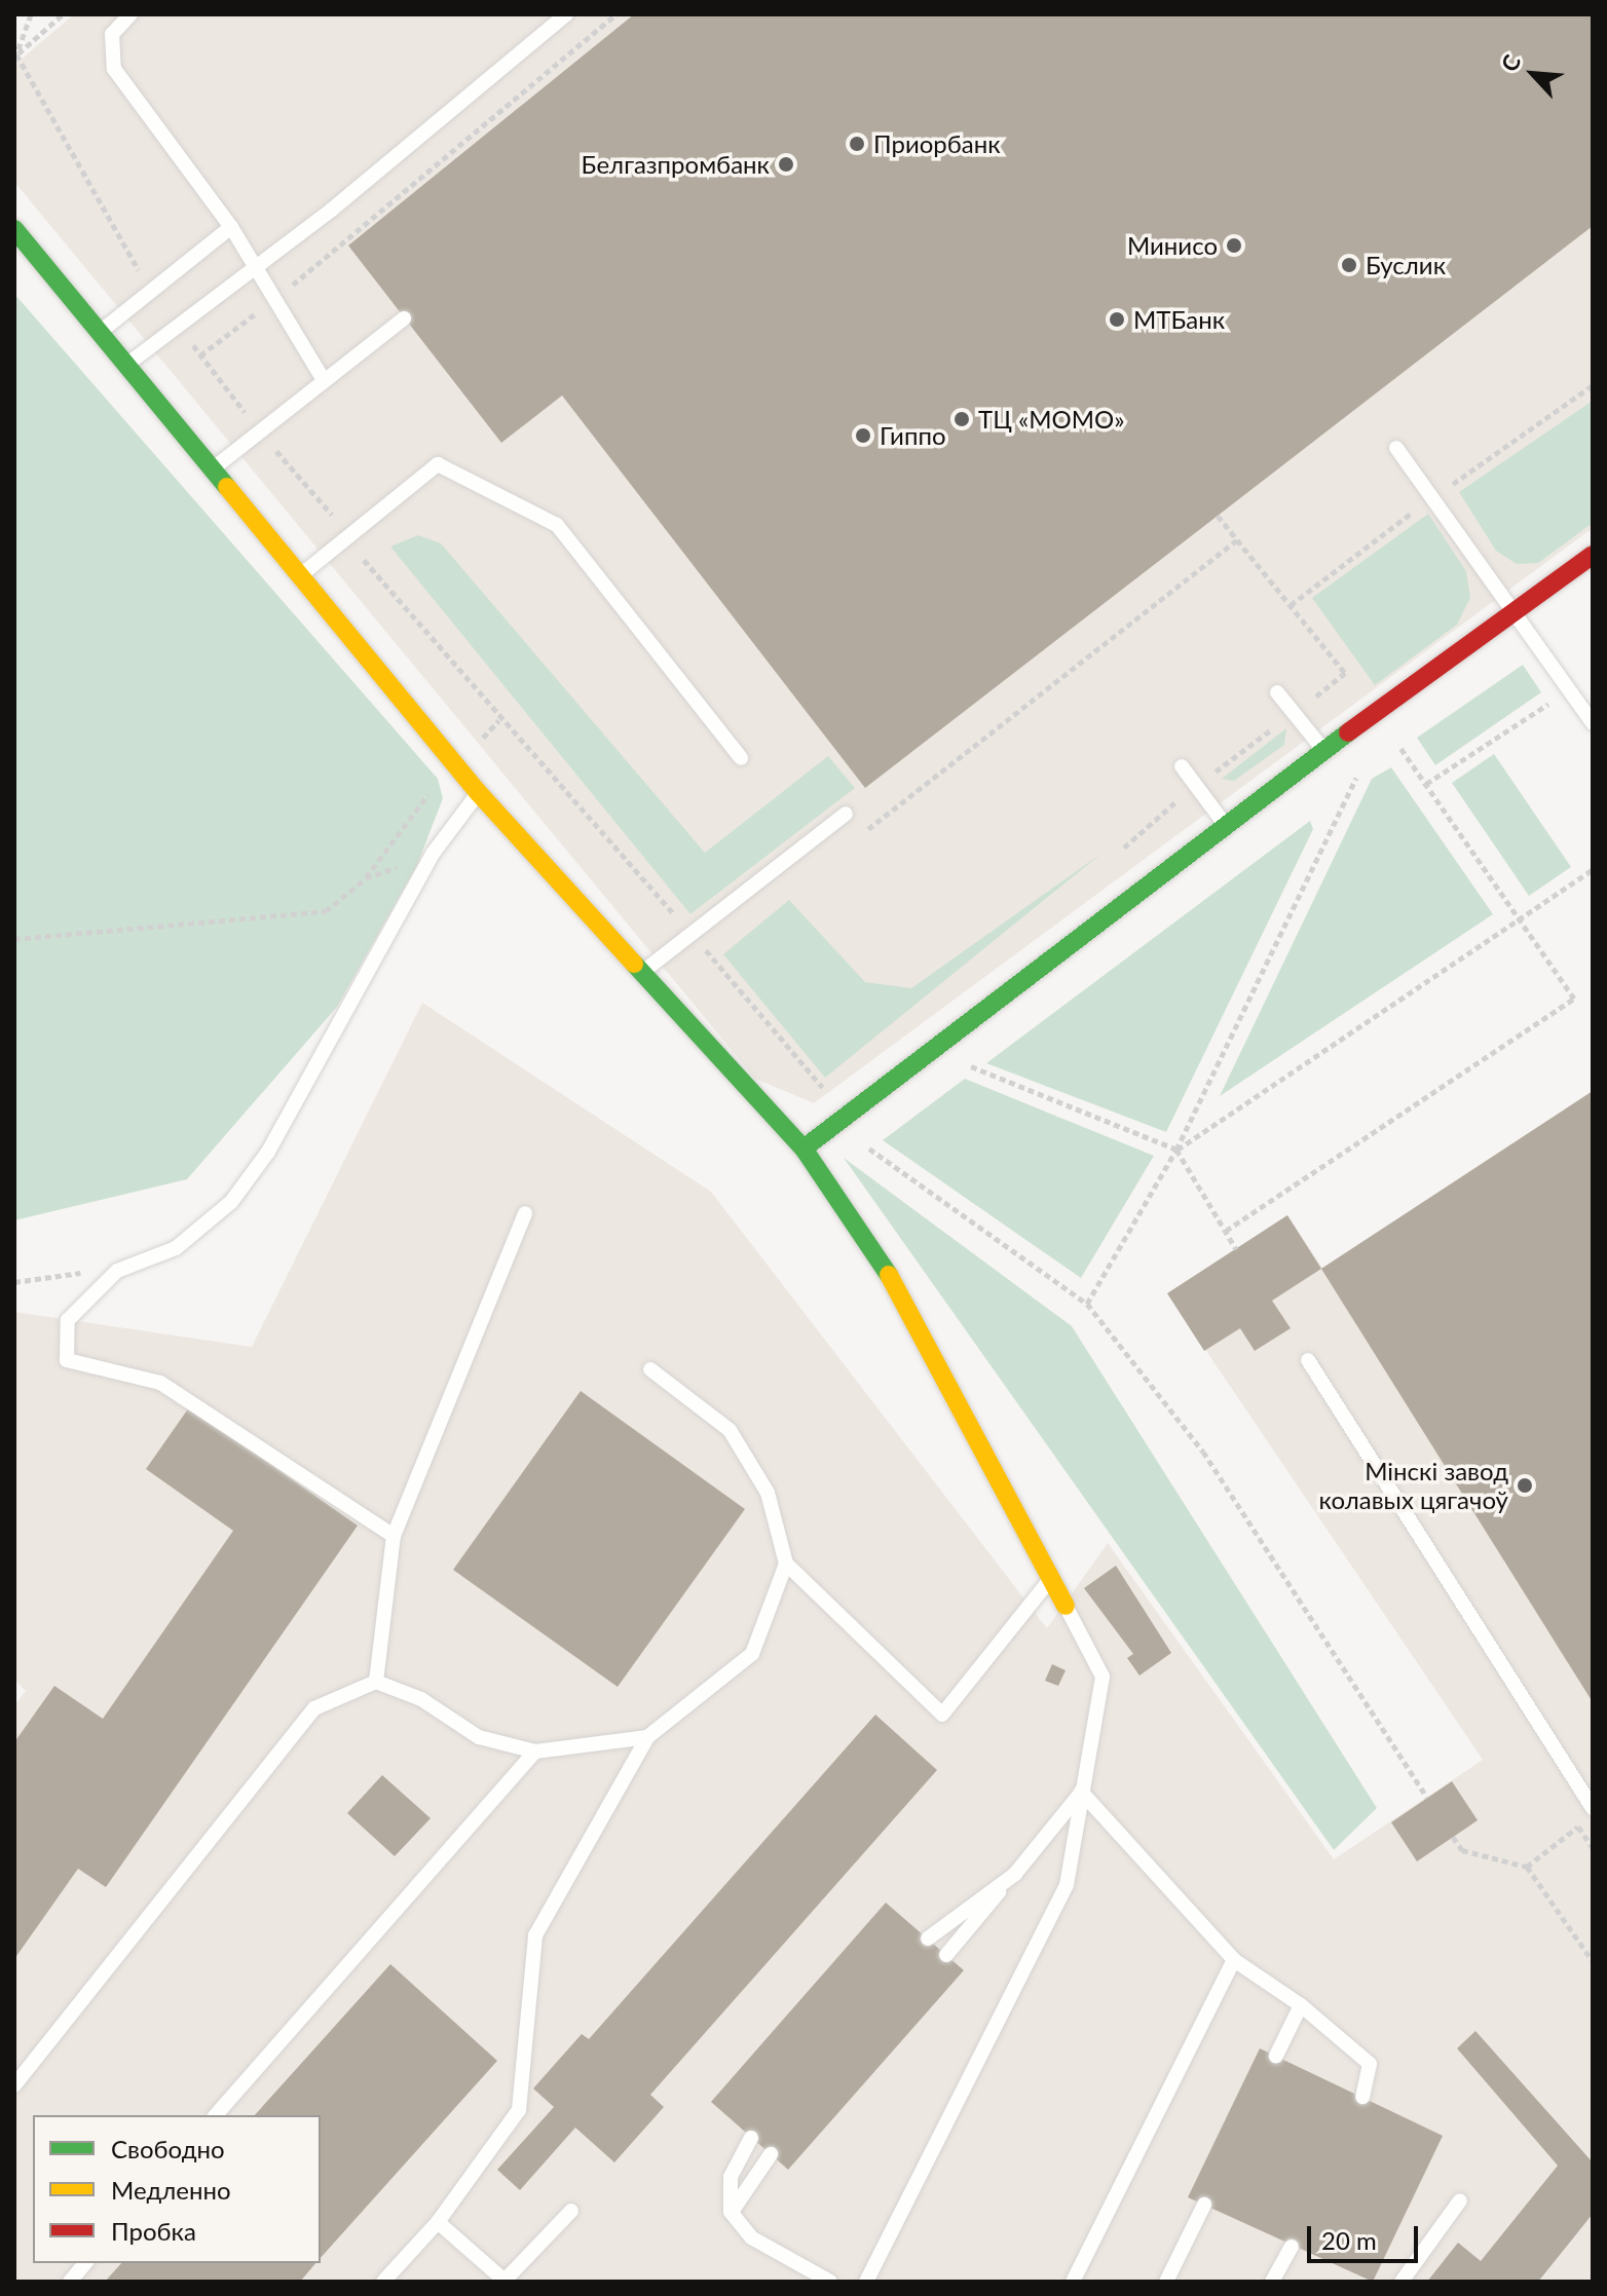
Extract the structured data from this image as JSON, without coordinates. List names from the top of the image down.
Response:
{
  "places": [
    "Приорбанк",
    "Белгазпромбанк",
    "Минисо",
    "Буслик",
    "МТБанк",
    "ТЦ «МОМО»",
    "Гиппо",
    "Мінскі завод колавых цягачоў"
  ],
  "legend": ["Свободно", "Медленно", "Пробка"],
  "scale_bar": "20 m",
  "north": "top left"
}
